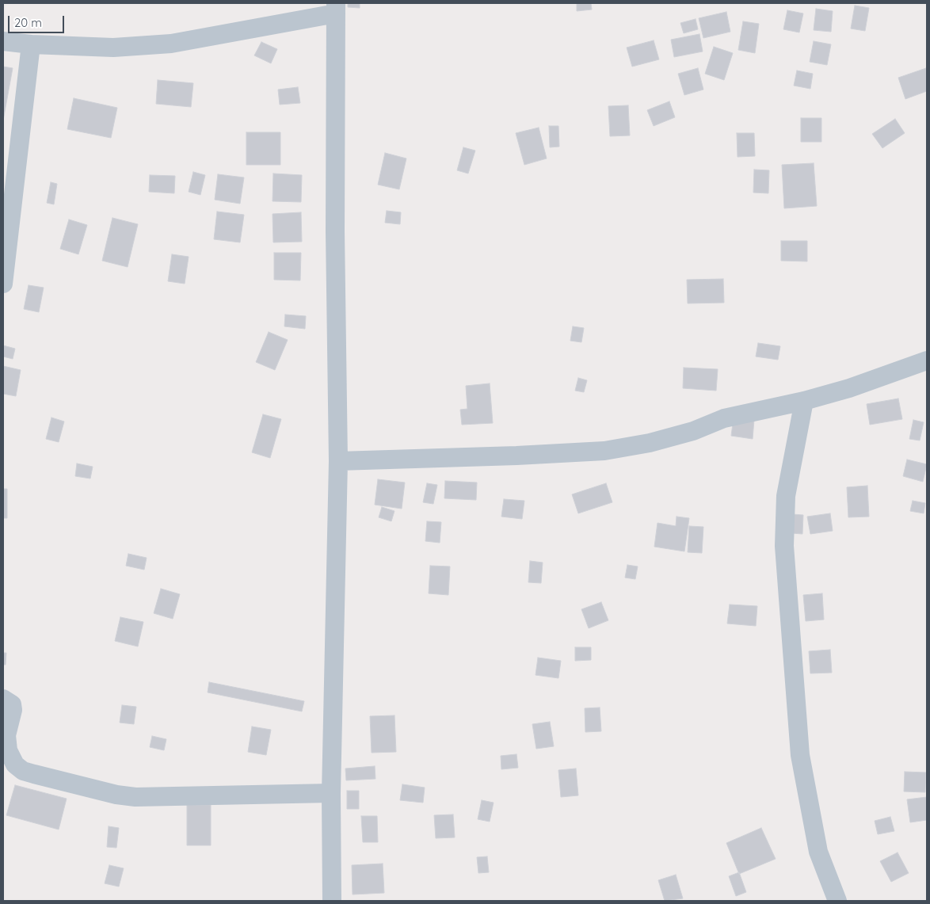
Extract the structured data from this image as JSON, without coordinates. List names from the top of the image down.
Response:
{
  "scale_bar": "20 m"
}
